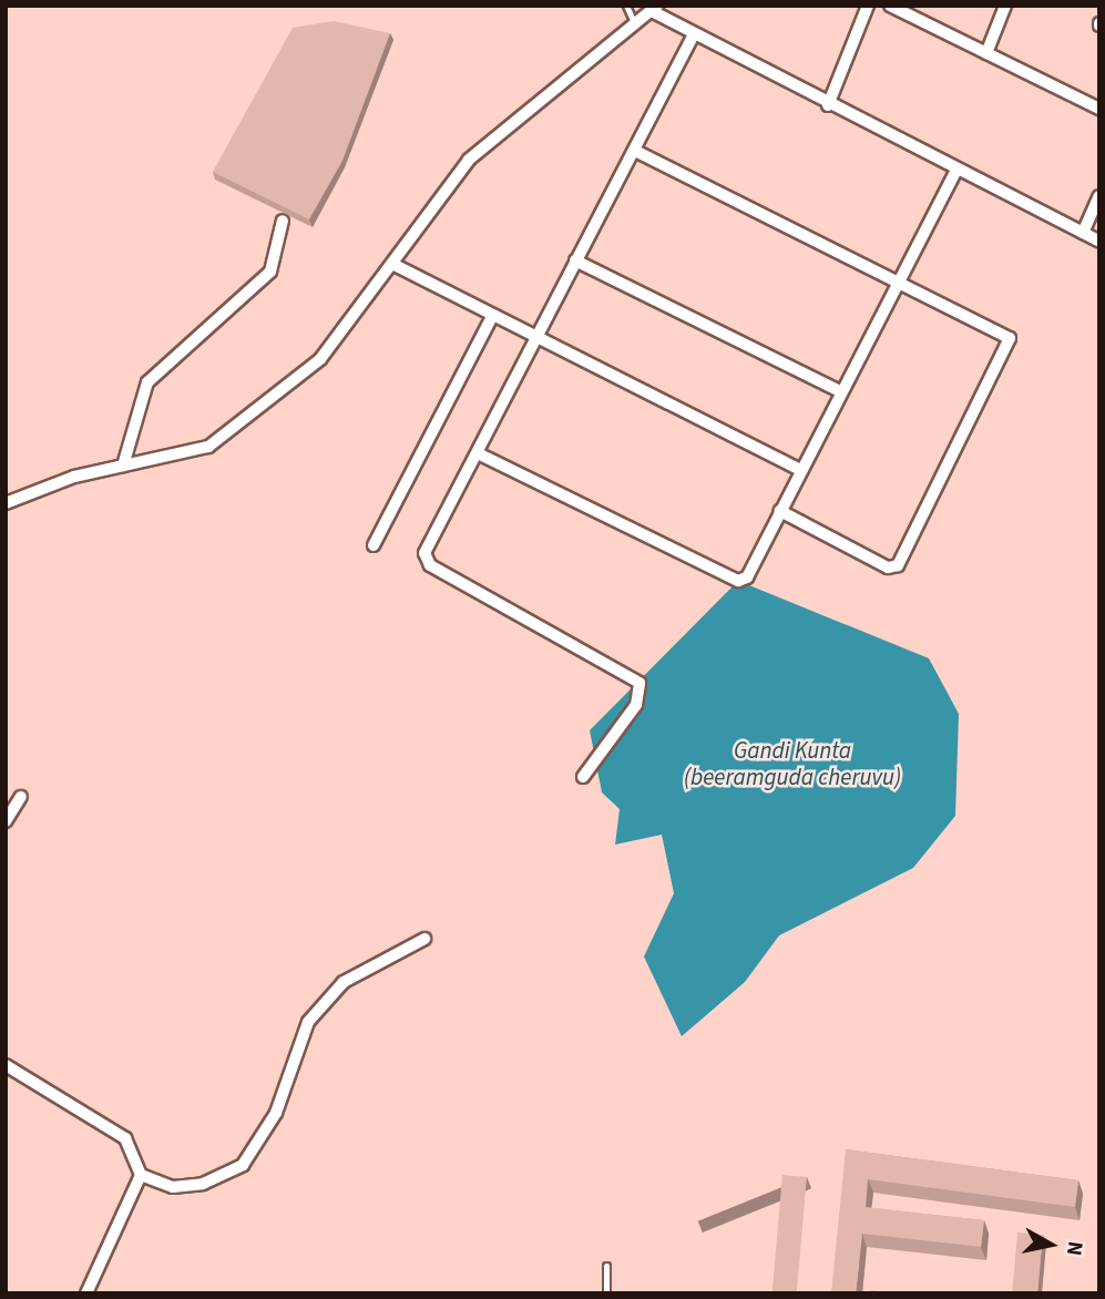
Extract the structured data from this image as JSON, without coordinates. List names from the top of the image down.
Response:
{
  "water": ["Gandi Kunta (beeramguda cheruvu)"],
  "north": "right"
}
